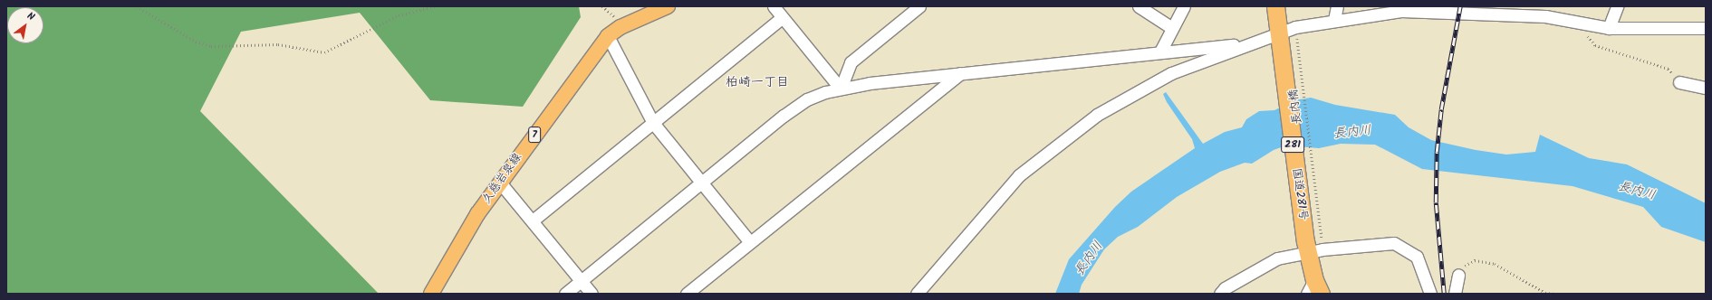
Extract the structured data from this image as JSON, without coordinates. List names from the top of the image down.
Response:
{
  "streets": {
    "highway": ["281", "国道281号"],
    "main road": ["7", "久慈岩泉線"],
    "path": ["長内橋"]
  },
  "crossings": [
    ["長内橋", "国道281号"]
  ],
  "districts": ["柏崎一丁目"],
  "water": ["長内川"],
  "north": "top right"
}
